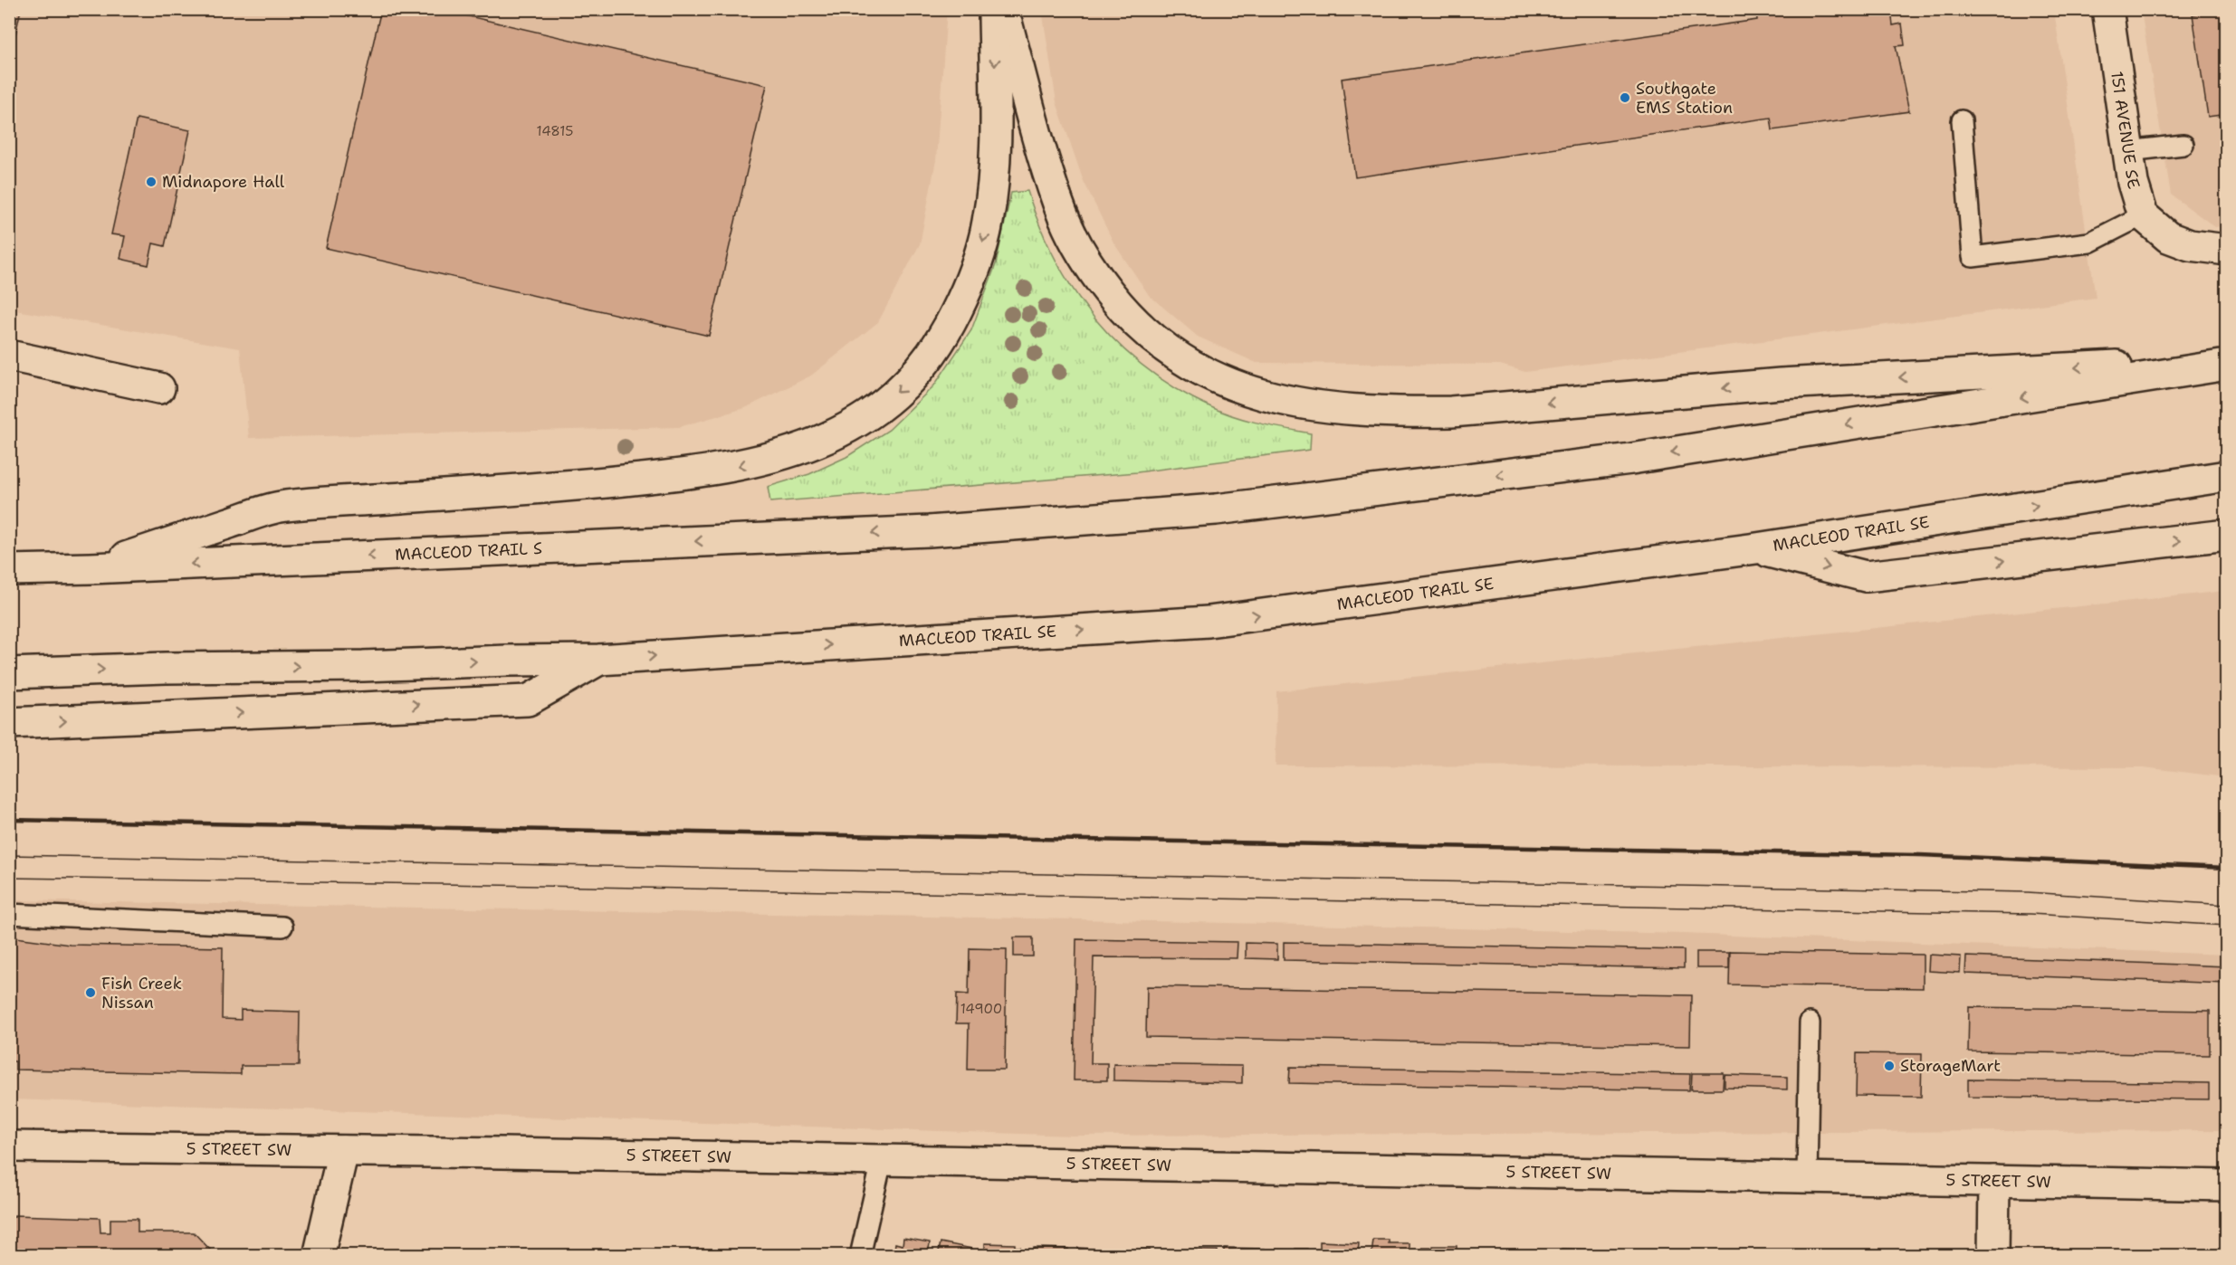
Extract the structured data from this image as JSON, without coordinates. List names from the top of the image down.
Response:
{
  "streets": {
    "main road": [
      "151 AVENUE SE",
      "MACLEOD TRAIL SE",
      "MACLEOD TRAIL S",
      "5 STREET SW"
    ]
  },
  "one_way": ["MACLEOD TRAIL SE"],
  "places": [
    "Southgate EMS Station",
    "Midnapore Hall",
    "Fish Creek Nissan",
    "StorageMart"
  ],
  "house_numbers": ["14815", "14900"]
}
